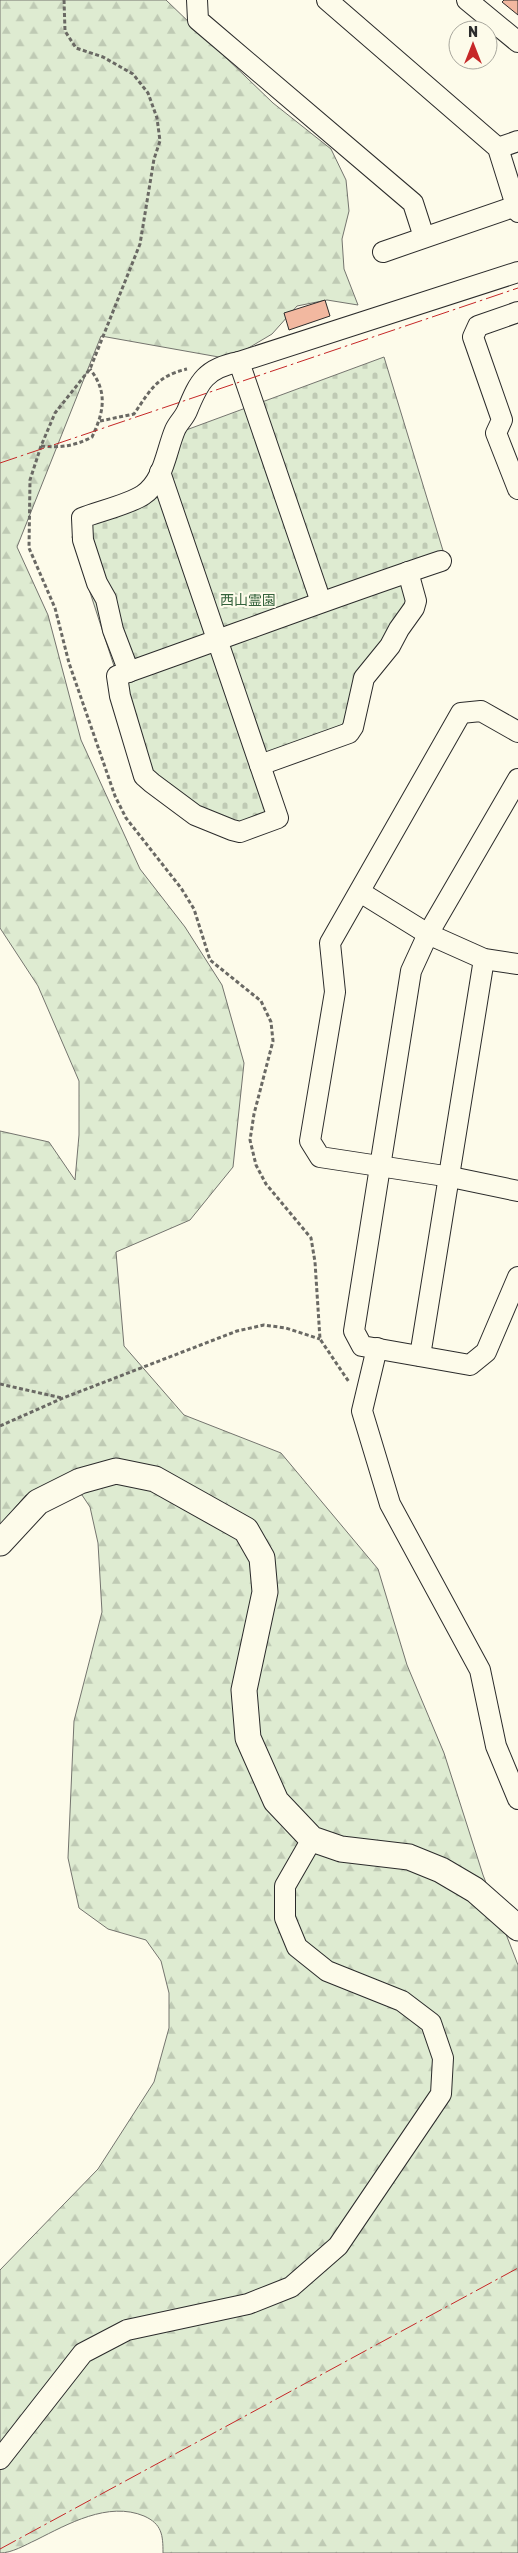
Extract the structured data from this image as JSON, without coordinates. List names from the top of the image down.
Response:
{
  "parks": ["西山霊園"],
  "north": "top"
}
